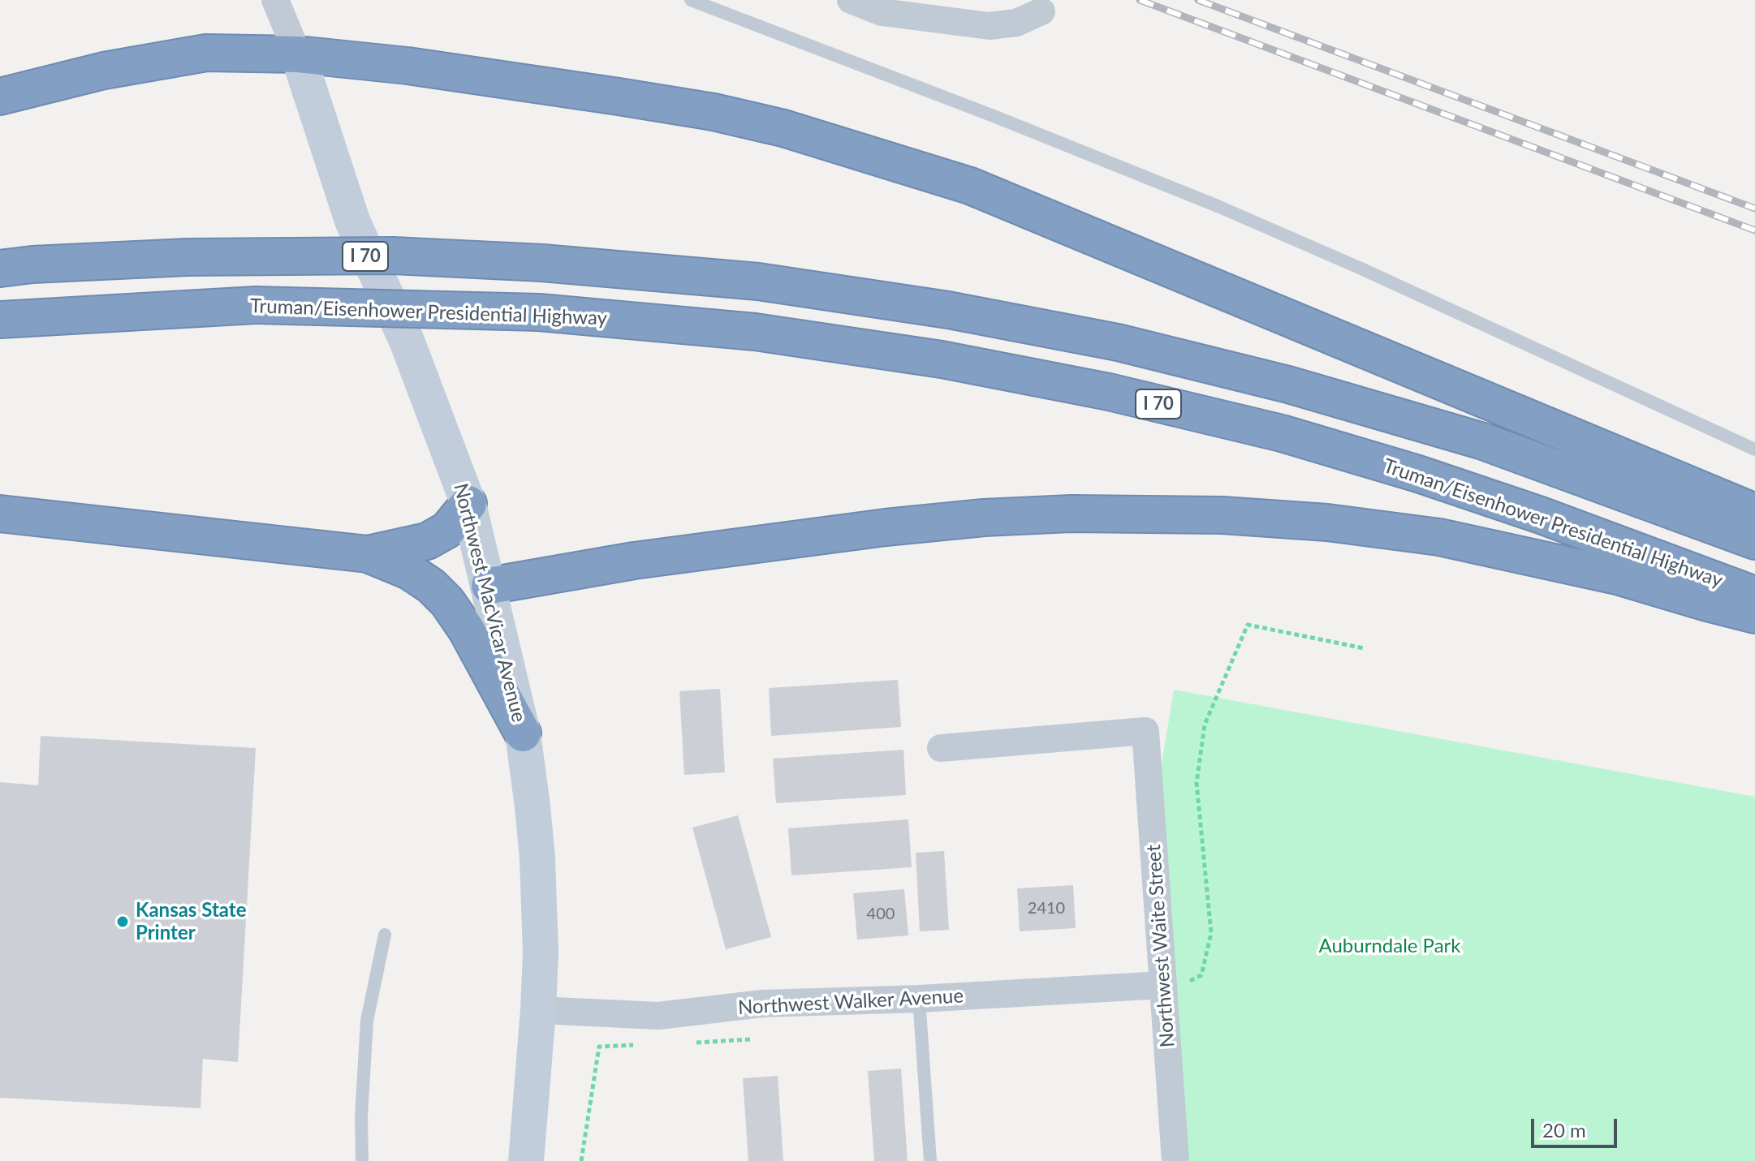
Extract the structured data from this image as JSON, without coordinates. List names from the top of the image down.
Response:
{
  "streets": {
    "highway": ["I 70", "Truman/Eisenhower Presidential Highway"],
    "main road": ["Northwest MacVicar Avenue"],
    "street": ["Northwest Waite Street", "Northwest Walker Avenue"]
  },
  "crossings": [
    ["Northwest MacVicar Avenue", "Northwest Walker Avenue"],
    ["Northwest Waite Street", "Northwest Walker Avenue"]
  ],
  "parks": ["Auburndale Park"],
  "places": ["Kansas State Printer"],
  "house_numbers": ["2410", "400"],
  "scale_bar": "20 m"
}
